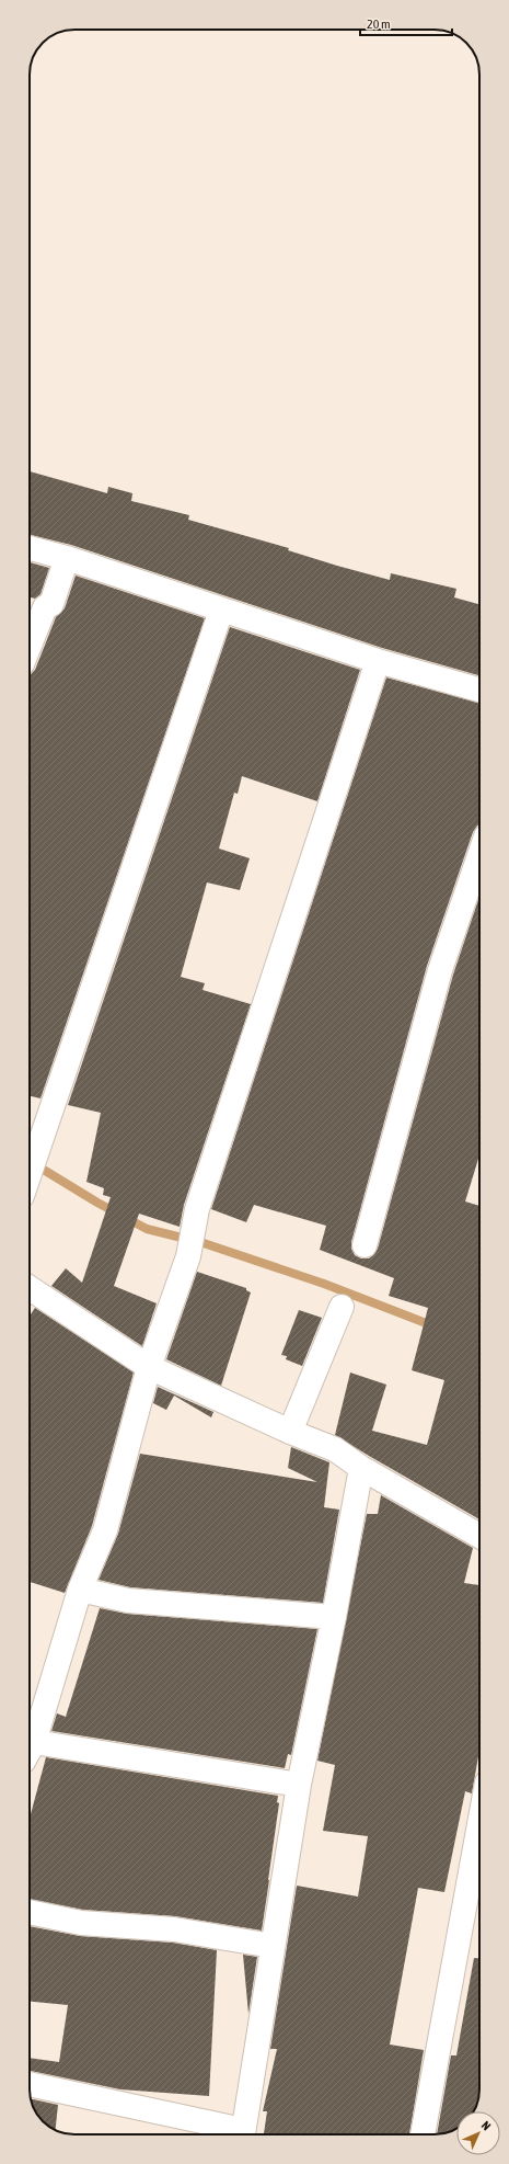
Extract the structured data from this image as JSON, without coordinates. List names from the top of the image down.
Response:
{
  "scale_bar": "20 m",
  "north": "top right"
}
